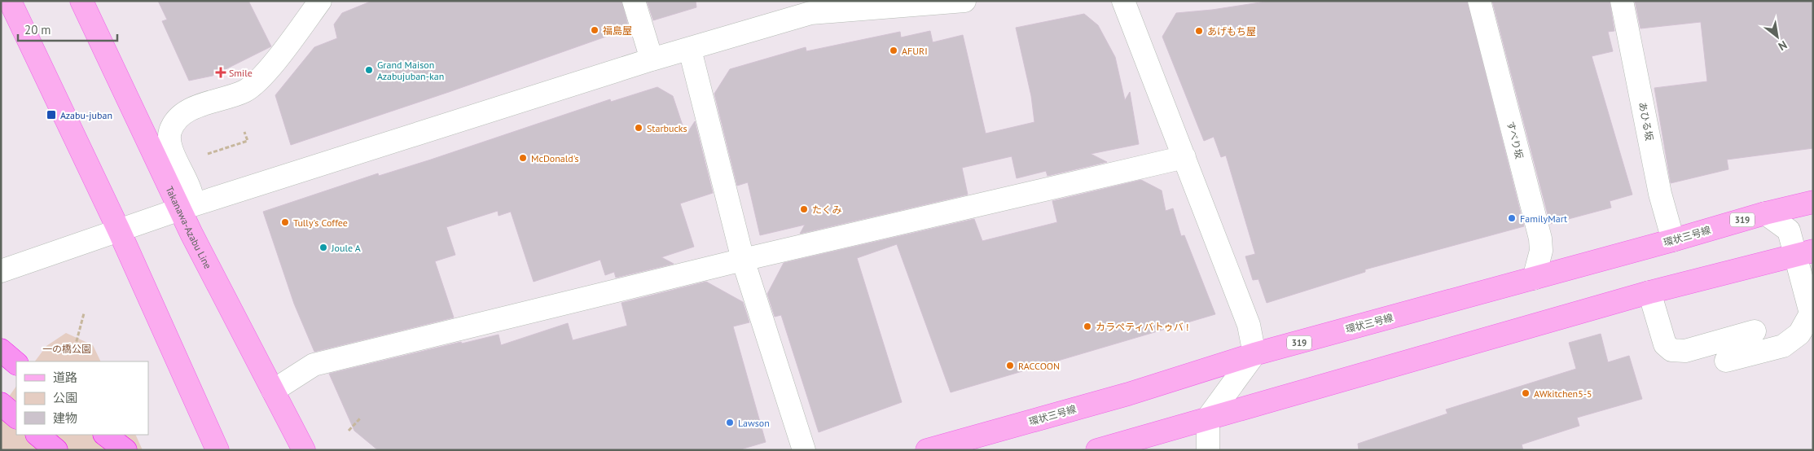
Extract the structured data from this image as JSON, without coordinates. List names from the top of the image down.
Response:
{
  "streets": {
    "main road": ["319", "Takanawa-Azabu Line", "環状三号線"],
    "street": ["あひる坂", "すべり坂"]
  },
  "crossings": [
    ["あひる坂", "環状三号線"],
    ["すべり坂", "環状三号線"]
  ],
  "parks": ["一の橋公園"],
  "places": {
    "other": [
      "福島屋",
      "あげもち屋",
      "AFURI",
      "Grand Maison Azabujuban-kan",
      "Starbucks",
      "McDonald's",
      "たくみ",
      "FamilyMart",
      "Tully's Coffee",
      "Joule A",
      "カラペティバトゥバ !",
      "RACCOON",
      "AWkitchen5-5",
      "Lawson"
    ],
    "health": ["Smile"],
    "transit": ["Azabu-juban"]
  },
  "legend": ["道路", "公園", "建物"],
  "scale_bar": "20 m",
  "north": "bottom right"
}
